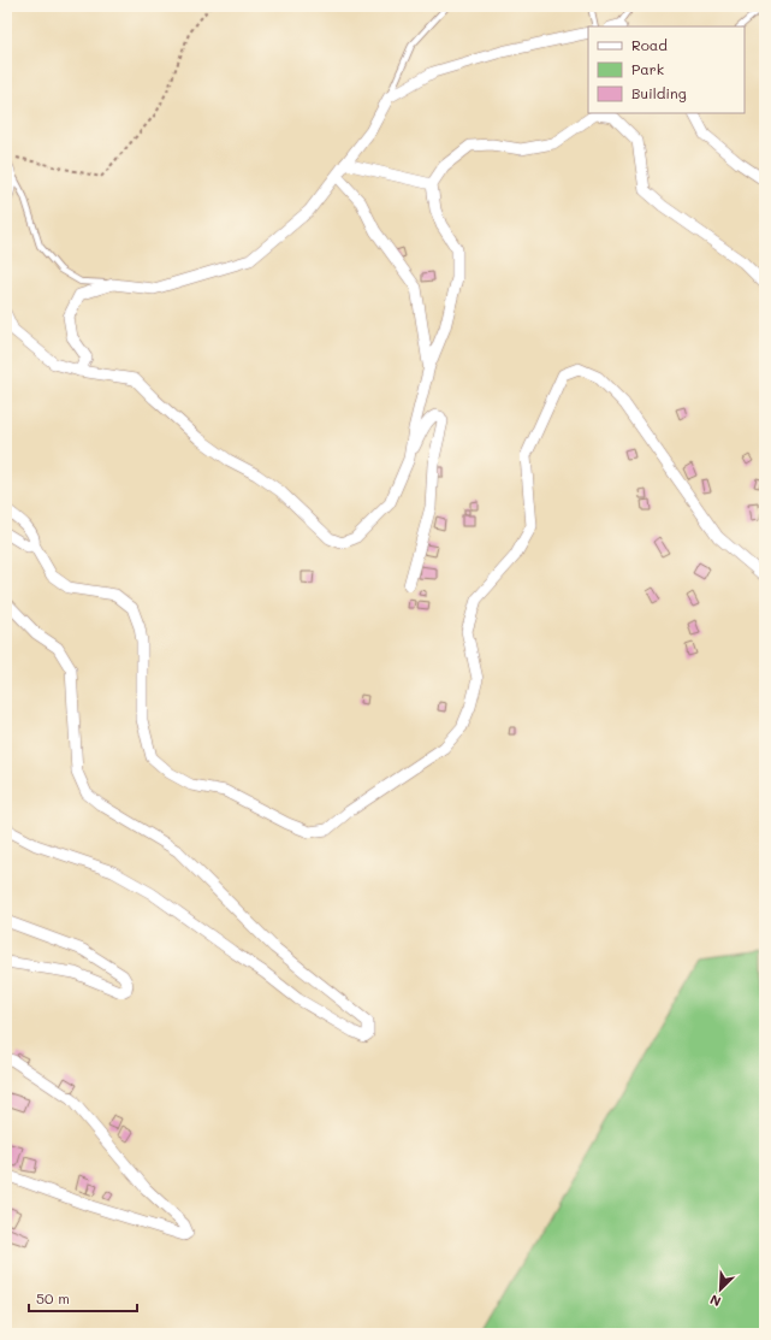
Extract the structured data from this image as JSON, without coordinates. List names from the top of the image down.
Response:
{
  "legend": ["Road", "Park", "Building"],
  "scale_bar": "50 m",
  "north": "bottom left"
}
